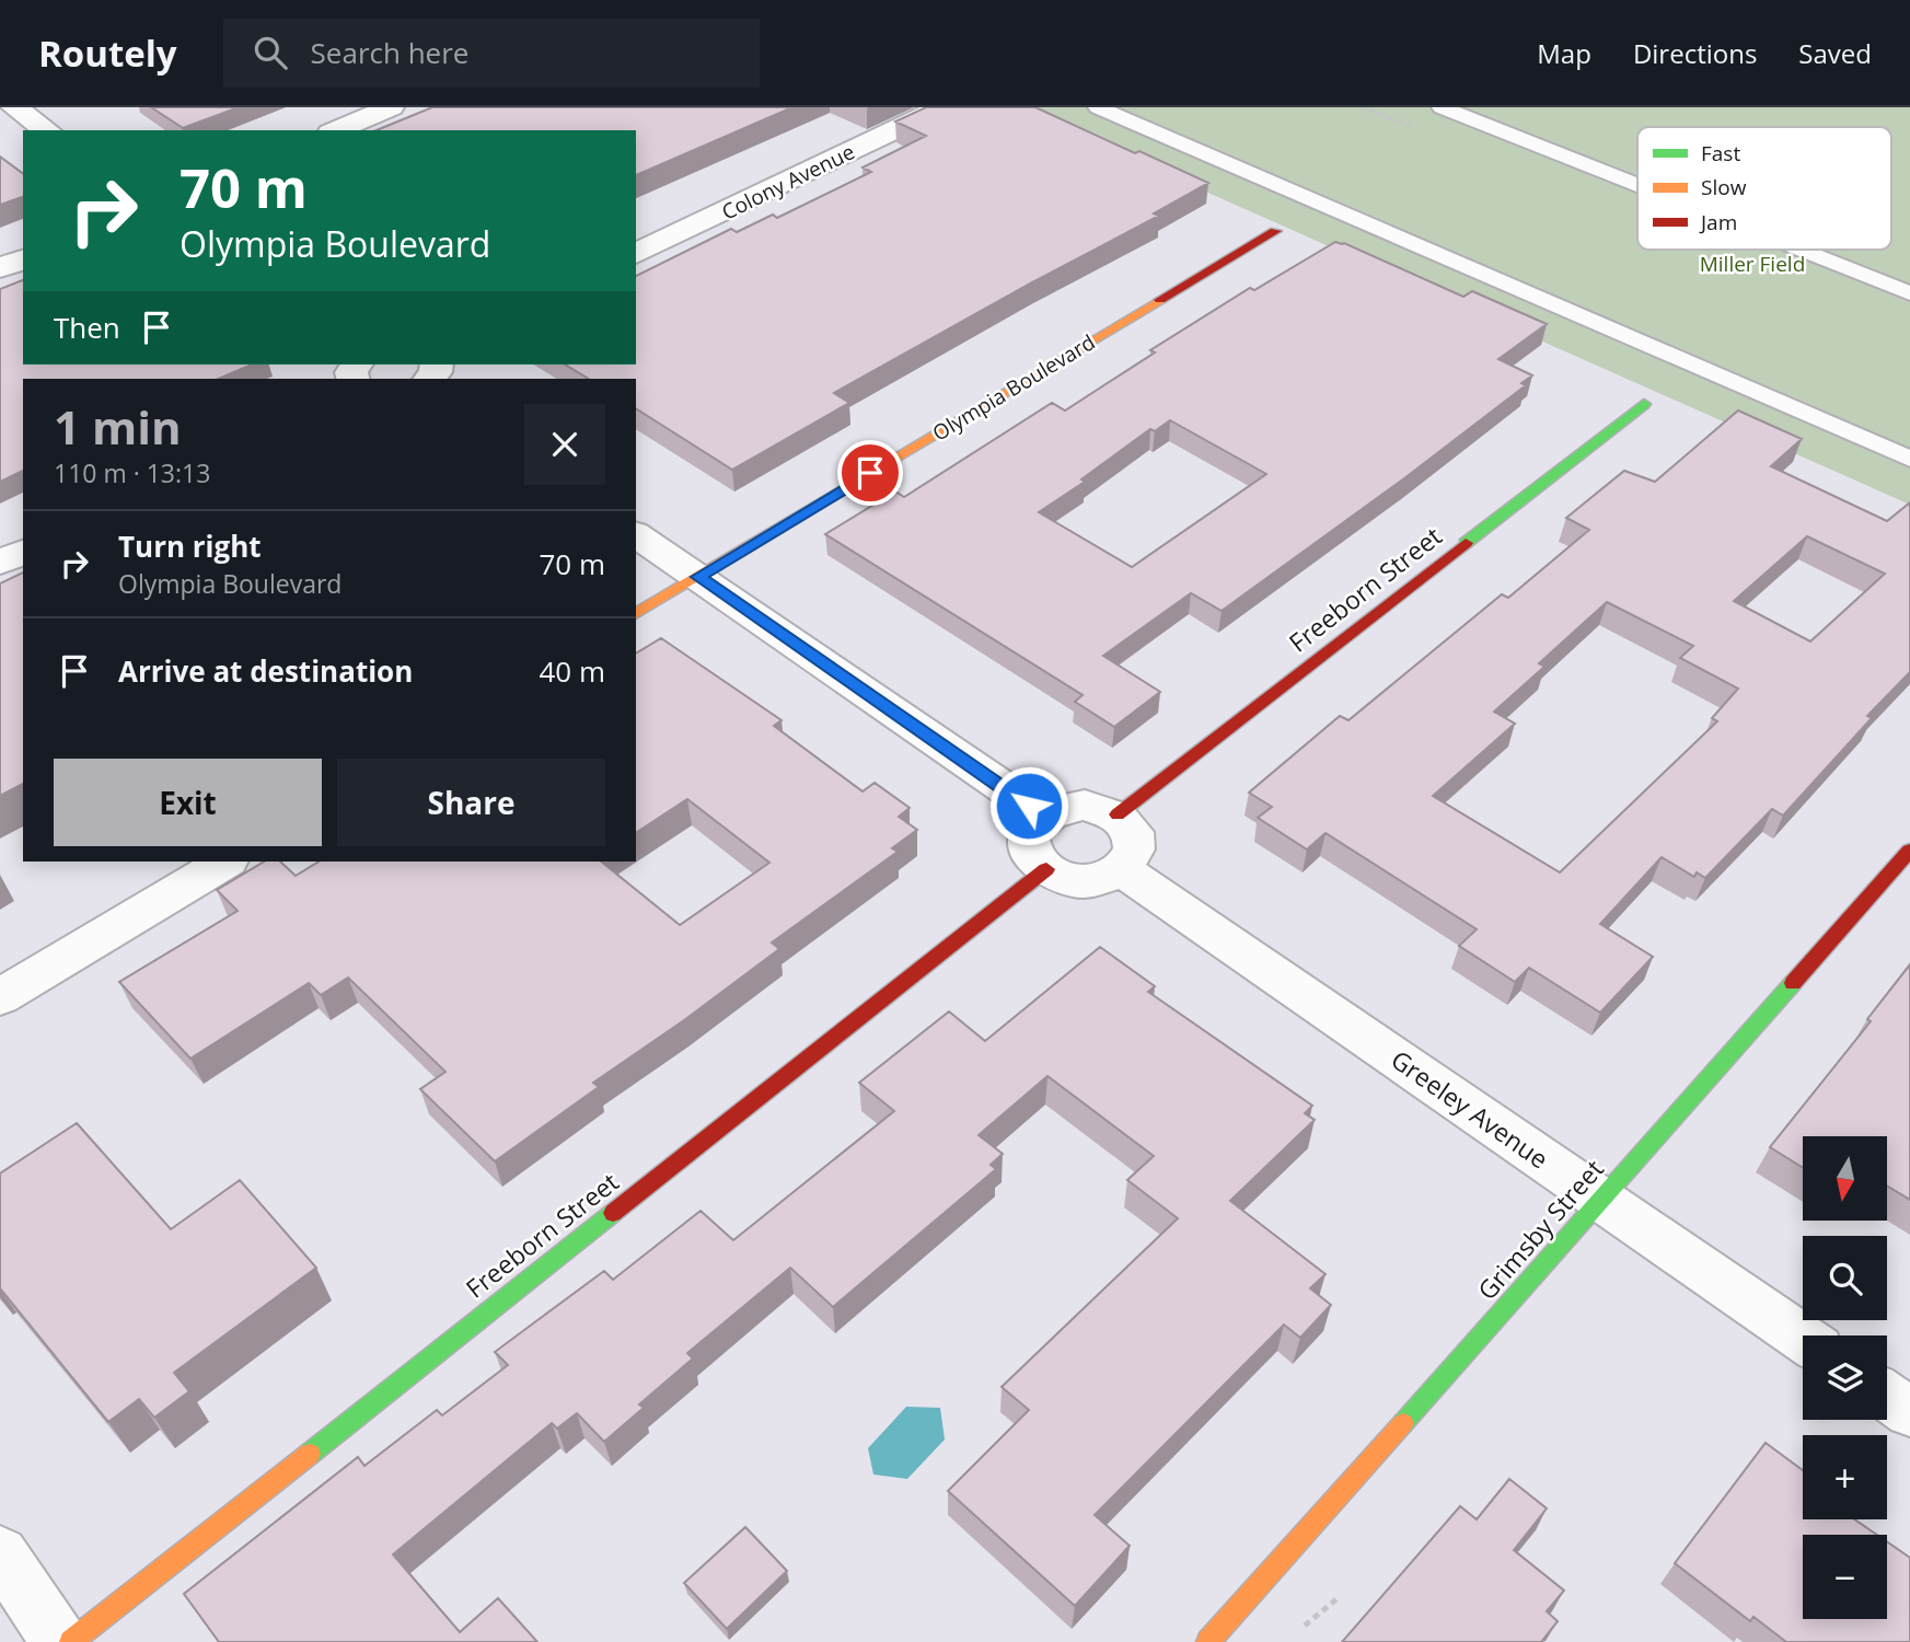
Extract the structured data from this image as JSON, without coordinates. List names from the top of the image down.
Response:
{
  "streets": {
    "street": [
      "Colony Avenue",
      "Olympia Boulevard",
      "Freeborn Street",
      "Greeley Avenue",
      "Grimsby Street"
    ]
  },
  "crossings": [
    ["Freeborn Street", "Greeley Avenue"],
    ["Greeley Avenue", "Grimsby Street"]
  ],
  "parks": ["Miller Field"],
  "legend": ["Fast", "Slow", "Jam"],
  "north": "bottom",
  "page": {
    "header": "Routely",
    "search": "Search here",
    "nav": ["Map", "Directions", "Saved"],
    "turn": ["70 m", "Olympia Boulevard"],
    "then": "Then",
    "heading": ["1 min", "110 m · 13:13"],
    "list": [
      {
        "name": "Turn right",
        "note": "Olympia Boulevard",
        "value": "70 m"
      },
      {
        "name": "Arrive at destination",
        "value": "40 m"
      }
    ],
    "buttons": ["Exit", "Share"],
    "map_buttons": ["+", "−"]
  }
}
